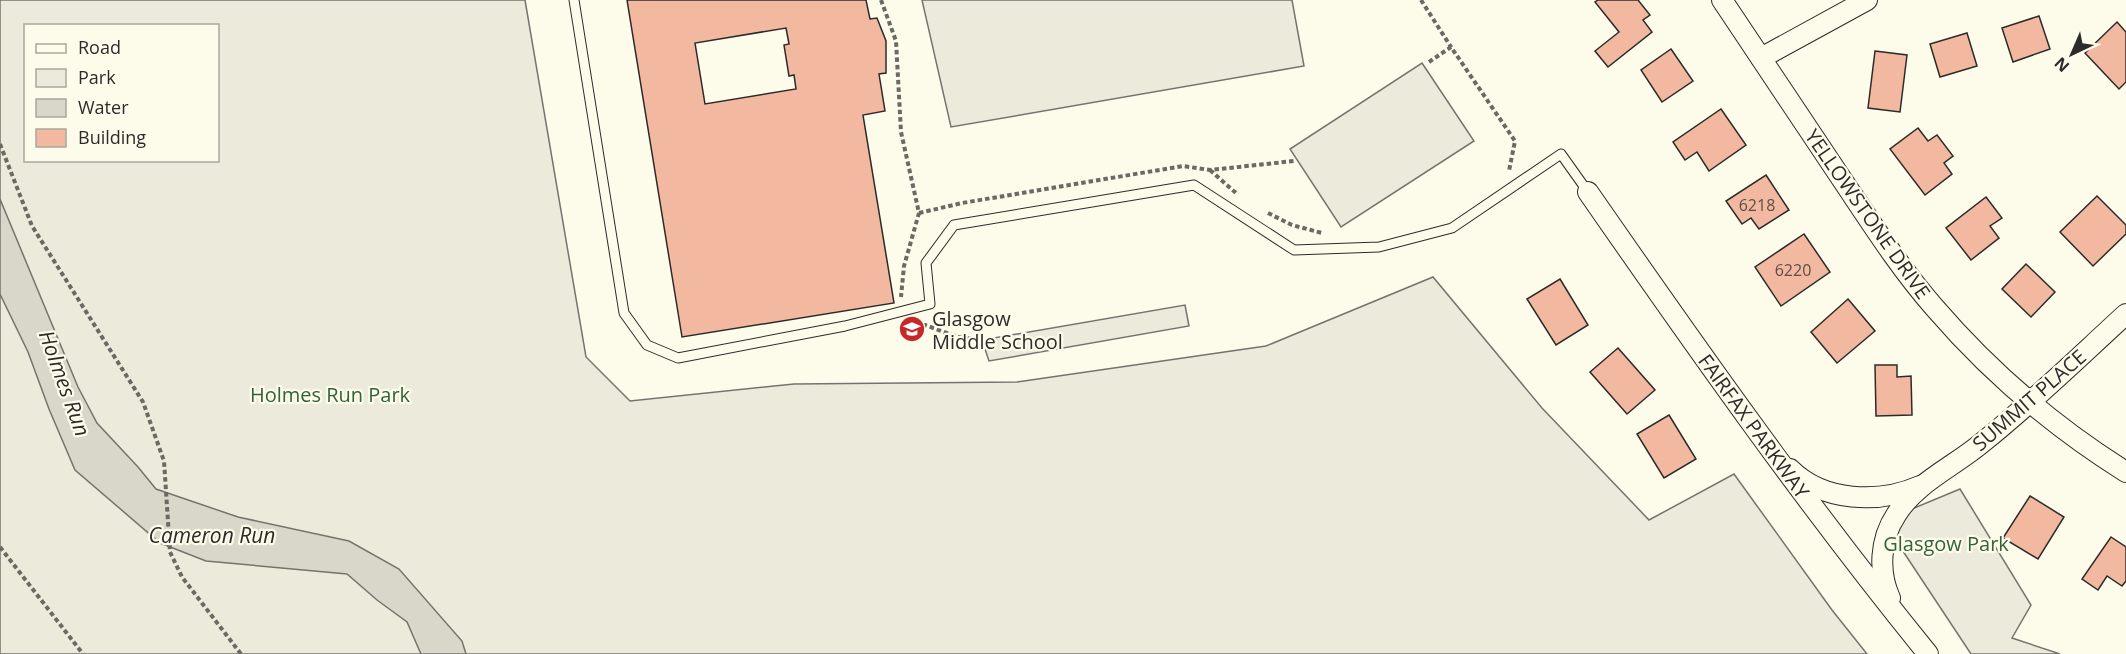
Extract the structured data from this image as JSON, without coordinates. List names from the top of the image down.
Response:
{
  "streets": {
    "street": ["YELLOWSTONE DRIVE", "SUMMIT PLACE", "FAIRFAX PARKWAY"]
  },
  "crossings": [
    ["YELLOWSTONE DRIVE", "SUMMIT PLACE"],
    ["SUMMIT PLACE", "FAIRFAX PARKWAY"]
  ],
  "water": ["Holmes Run", "Cameron Run"],
  "parks": ["Holmes Run Park", "Glasgow Park"],
  "places": {
    "school or university": ["Glasgow Middle School"]
  },
  "house_numbers": ["6218", "6220"],
  "legend": [
    "Road",
    "Park",
    "Water",
    "Building"
  ],
  "north": "bottom left"
}
